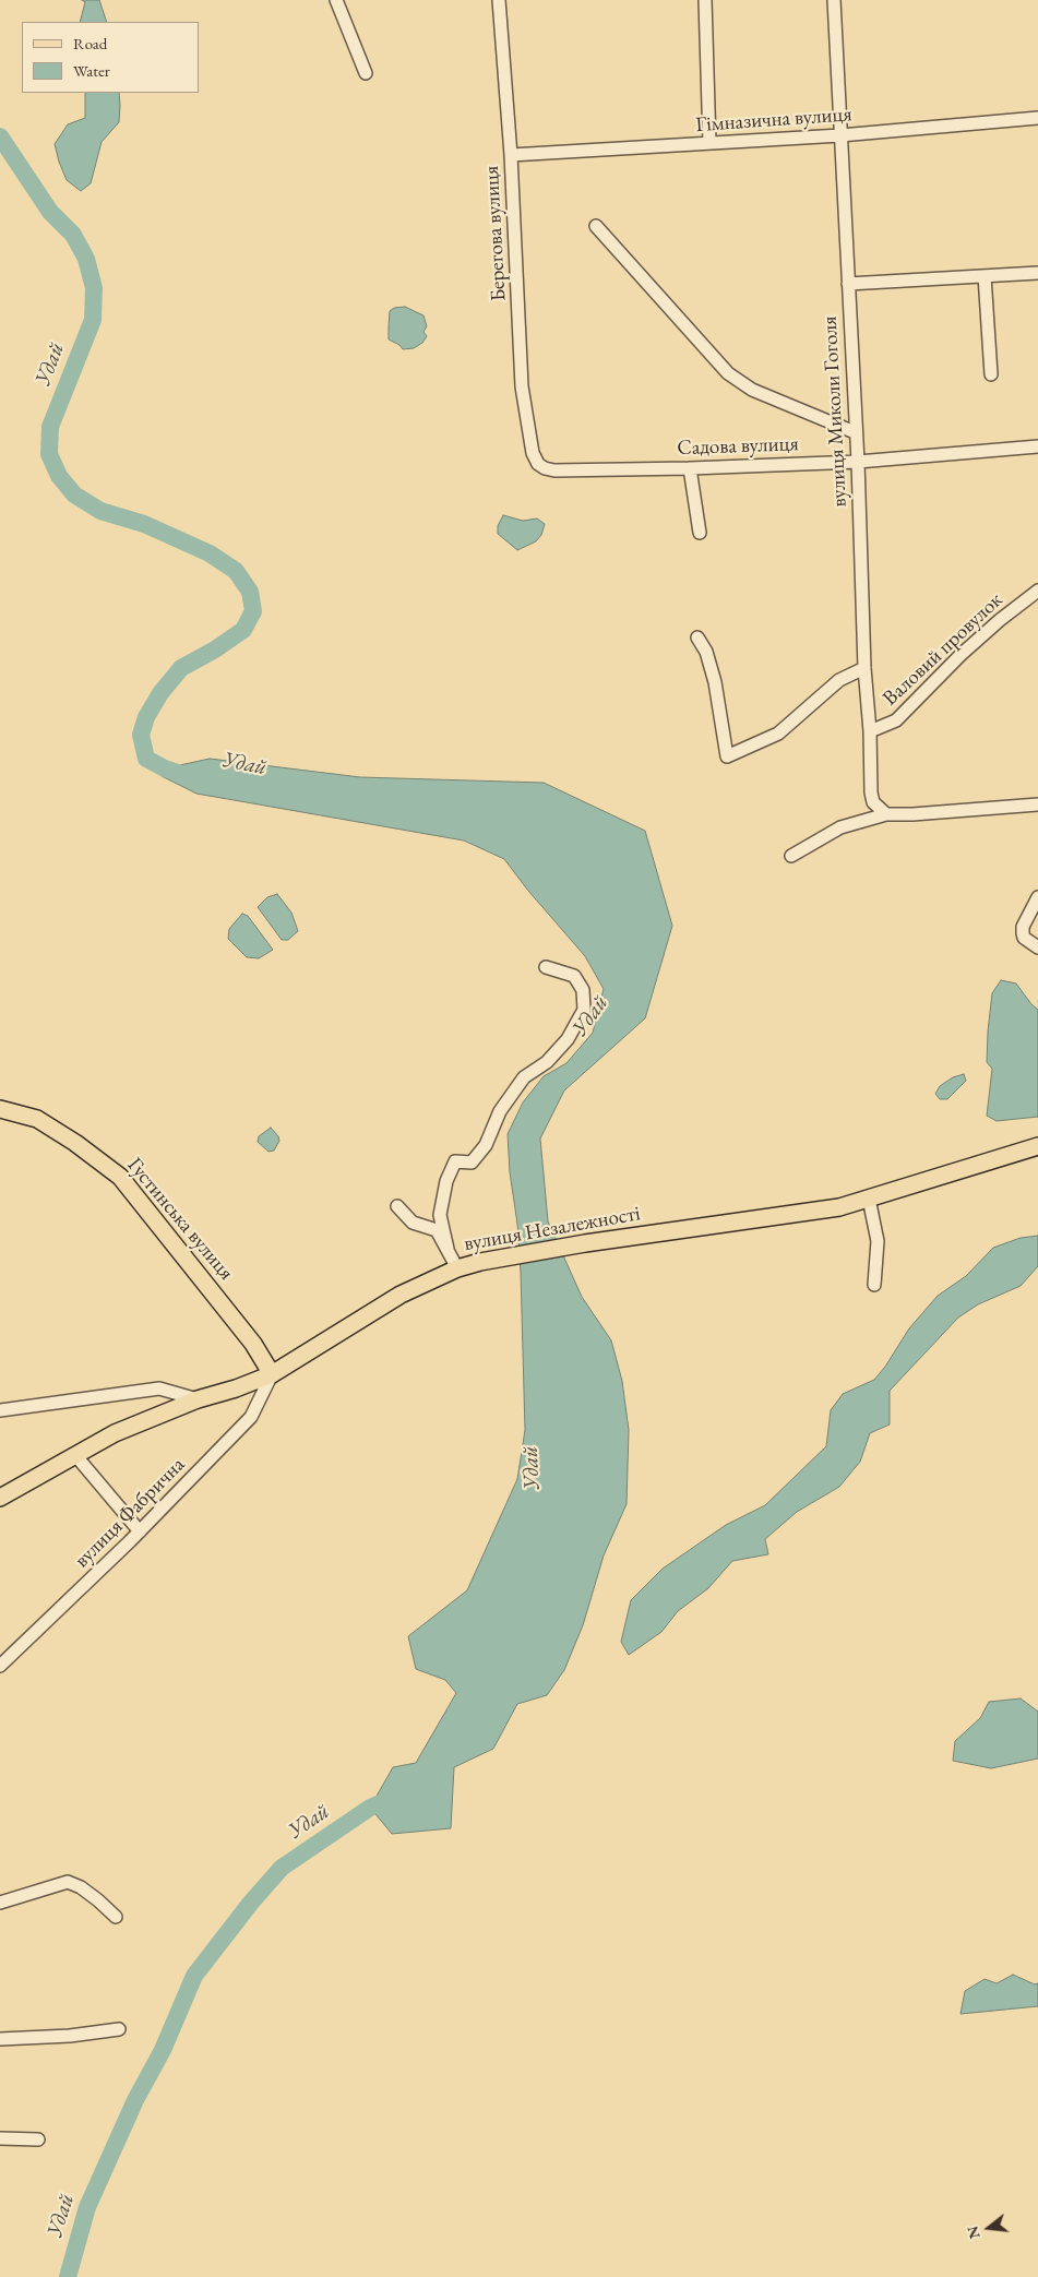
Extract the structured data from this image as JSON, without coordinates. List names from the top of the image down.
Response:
{
  "streets": {
    "main road": ["Густинська вулиця", "вулиця Незалежності"],
    "street": [
      "Гімназична вулиця",
      "Берегова вулиця",
      "вулиця Миколи Гоголя",
      "Садова вулиця",
      "Валовий провулок",
      "вулиця Фабрична"
    ]
  },
  "crossings": [
    ["Гімназична вулиця", "Берегова вулиця"],
    ["Гімназична вулиця", "вулиця Миколи Гоголя"],
    ["Берегова вулиця", "Садова вулиця"],
    ["вулиця Миколи Гоголя", "Садова вулиця"],
    ["вулиця Миколи Гоголя", "Валовий провулок"],
    ["Густинська вулиця", "вулиця Незалежності"],
    ["Густинська вулиця", "вулиця Фабрична"],
    ["вулиця Незалежності", "вулиця Фабрична"]
  ],
  "water": ["Удай"],
  "legend": ["Road", "Water"],
  "north": "left"
}
